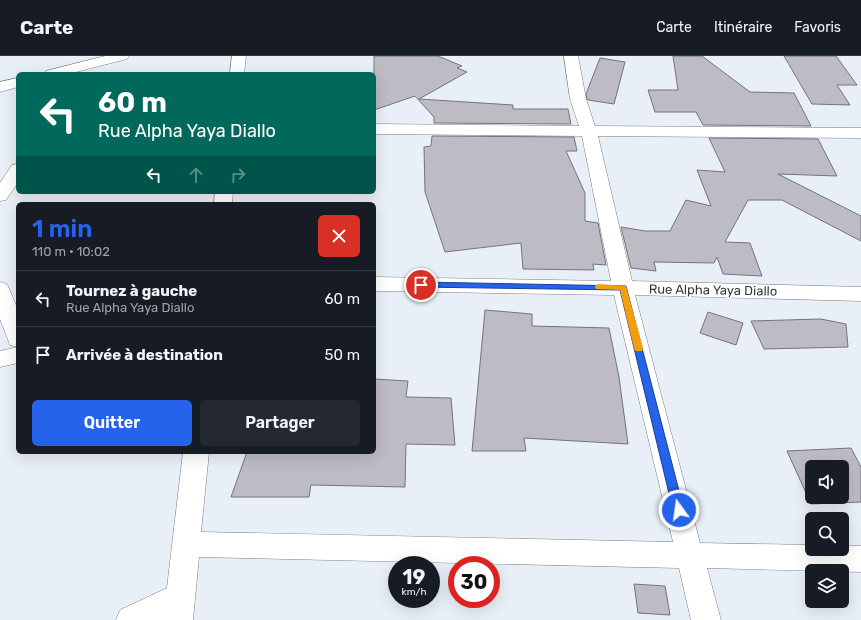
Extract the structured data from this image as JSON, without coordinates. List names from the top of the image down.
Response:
{
  "streets": {
    "street": ["Rue Alpha Yaya Diallo"]
  },
  "page": {
    "header": "Carte",
    "nav": ["Carte", "Itinéraire", "Favoris"],
    "turn": ["60 m", "Rue Alpha Yaya Diallo"],
    "heading": ["1 min", "110 m · 10:02"],
    "list": [
      {
        "name": "Tournez à gauche",
        "note": "Rue Alpha Yaya Diallo",
        "value": "60 m"
      },
      {
        "name": "Arrivée à destination",
        "value": "50 m"
      }
    ],
    "buttons": ["Quitter", "Partager"],
    "speed": "19 km/h",
    "limit": "30"
  }
}
